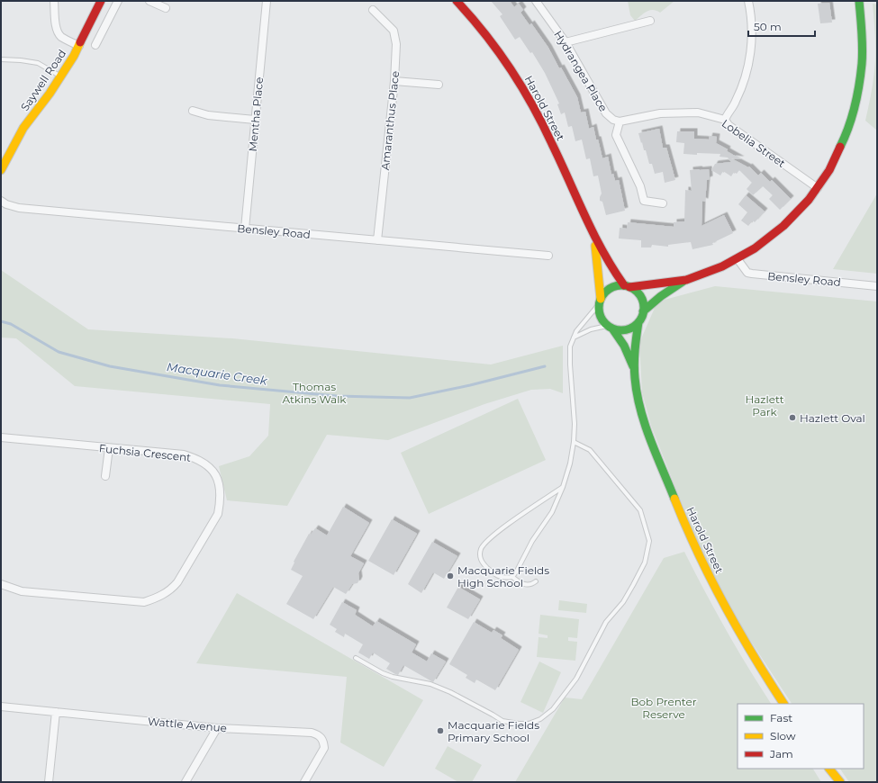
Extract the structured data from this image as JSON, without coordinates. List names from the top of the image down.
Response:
{
  "streets": {
    "main road": ["Saywell Road", "Harold Street"],
    "street": [
      "Hydrangea Place",
      "Mentha Place",
      "Amaranthus Place",
      "Lobelia Street",
      "Bensley Road",
      "Fuchsia Crescent",
      "Wattle Avenue"
    ]
  },
  "crossings": [
    ["Hydrangea Place", "Lobelia Street"],
    ["Mentha Place", "Bensley Road"],
    ["Amaranthus Place", "Bensley Road"]
  ],
  "water": ["Macquarie Creek"],
  "parks": ["Thomas Atkins Walk", "Hazlett Park", "Bob Prenter Reserve"],
  "places": ["Hazlett Oval", "Macquarie Fields High School", "Macquarie Fields Primary School"],
  "legend": ["Fast", "Slow", "Jam"],
  "scale_bar": "50 m"
}
